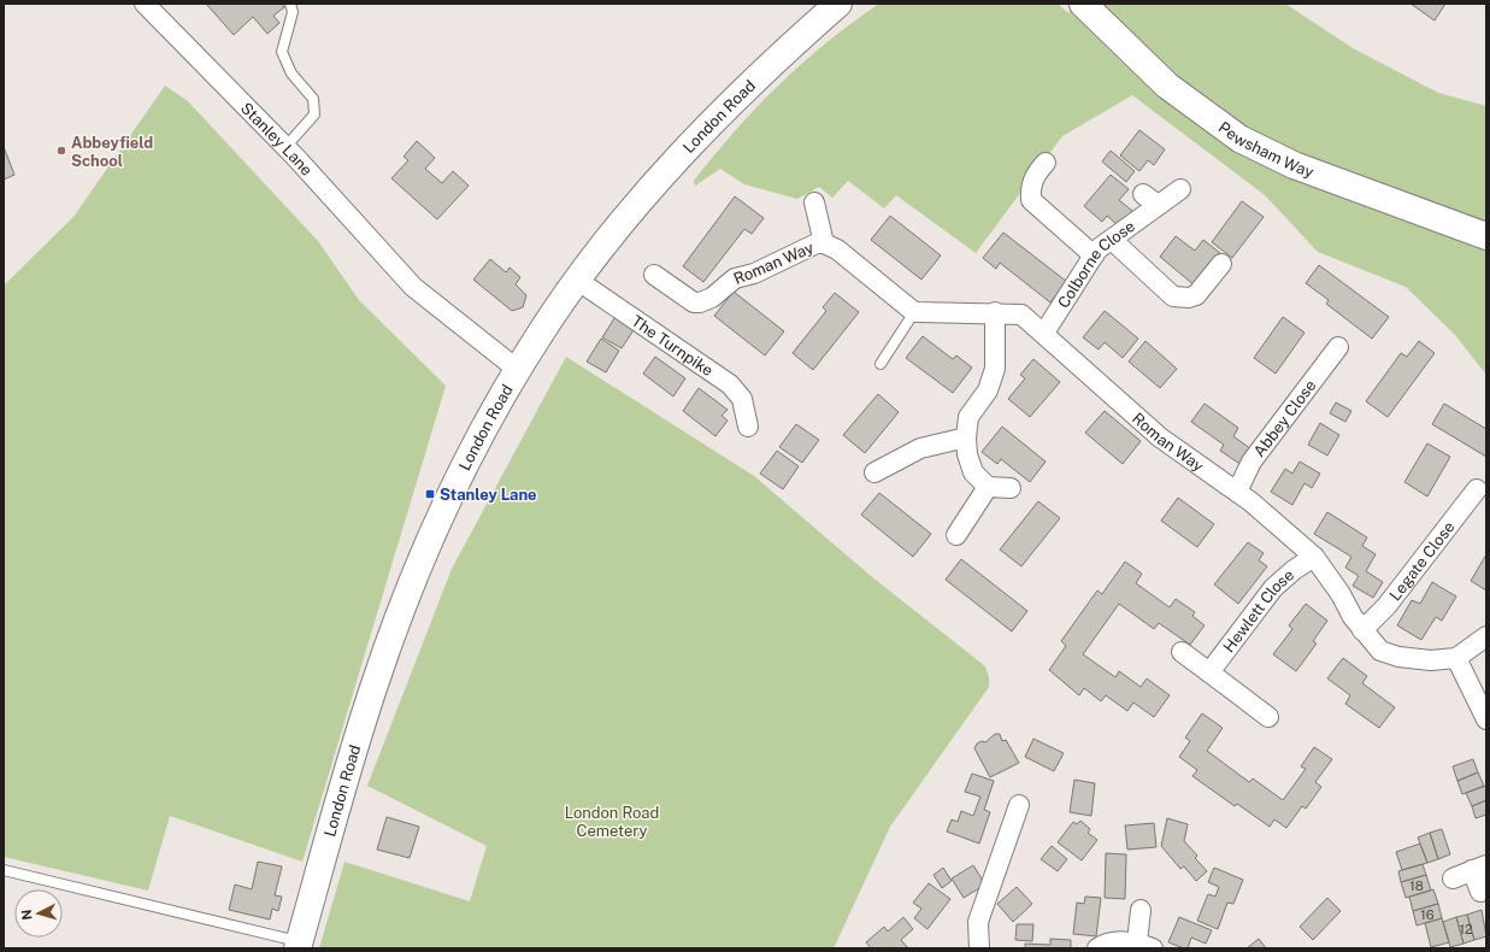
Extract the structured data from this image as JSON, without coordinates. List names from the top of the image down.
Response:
{
  "streets": {
    "street": [
      "London Road",
      "Stanley Lane",
      "Pewsham Way",
      "Roman Way",
      "Colborne Close",
      "The Turnpike",
      "Abbey Close",
      "Legate Close",
      "Hewlett Close"
    ]
  },
  "crossings": [
    ["London Road", "Stanley Lane"],
    ["London Road", "The Turnpike"],
    ["Roman Way", "Colborne Close"],
    ["Roman Way", "Abbey Close"],
    ["Roman Way", "Legate Close"],
    ["Roman Way", "Hewlett Close"]
  ],
  "parks": ["London Road Cemetery"],
  "places": {
    "other": ["Abbeyfield School"],
    "transit": ["Stanley Lane"]
  },
  "house_numbers": ["18", "16", "12"],
  "north": "left"
}
